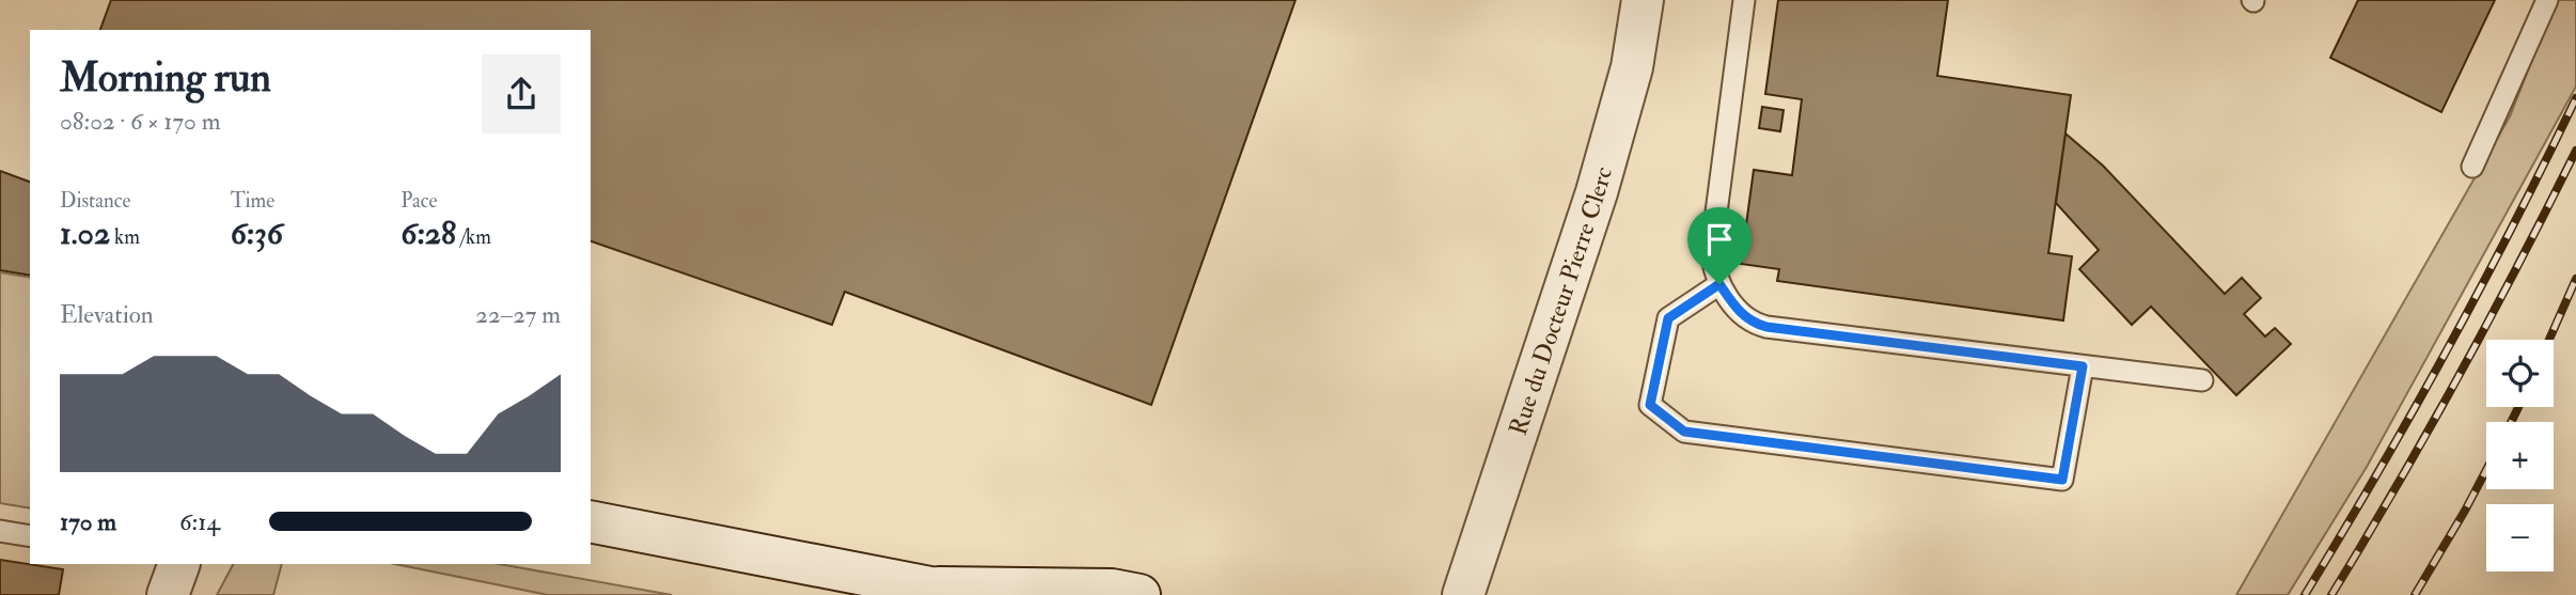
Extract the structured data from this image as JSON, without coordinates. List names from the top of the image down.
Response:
{
  "streets": {
    "street": ["Rue du Docteur Pierre Clerc"]
  },
  "page": {
    "heading": ["Morning run", "08:02 · 6 × 170 m"],
    "stats": [
      ["Distance", "1.02 km"],
      ["Time", "6:36"],
      ["Pace", "6:28 /km"]
    ],
    "chart": ["Elevation", "22–27 m"],
    "map_buttons": ["+", "−"],
    "list": [
      {
        "name": "170 m",
        "note": "6:14"
      }
    ]
  }
}
